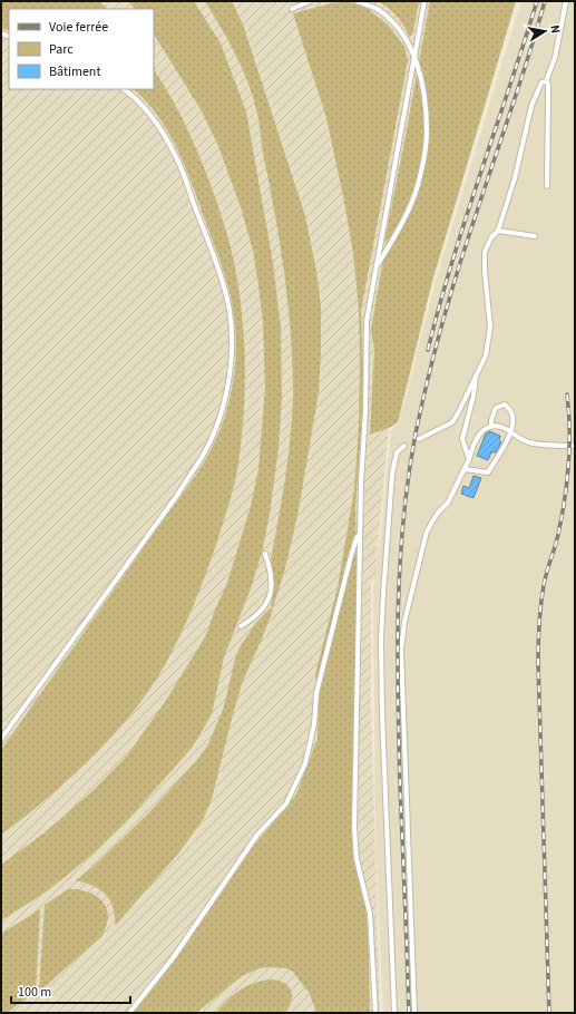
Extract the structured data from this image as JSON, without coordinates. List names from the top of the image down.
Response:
{
  "legend": ["Voie ferrée", "Parc", "Bâtiment"],
  "scale_bar": "100 m",
  "north": "right"
}
